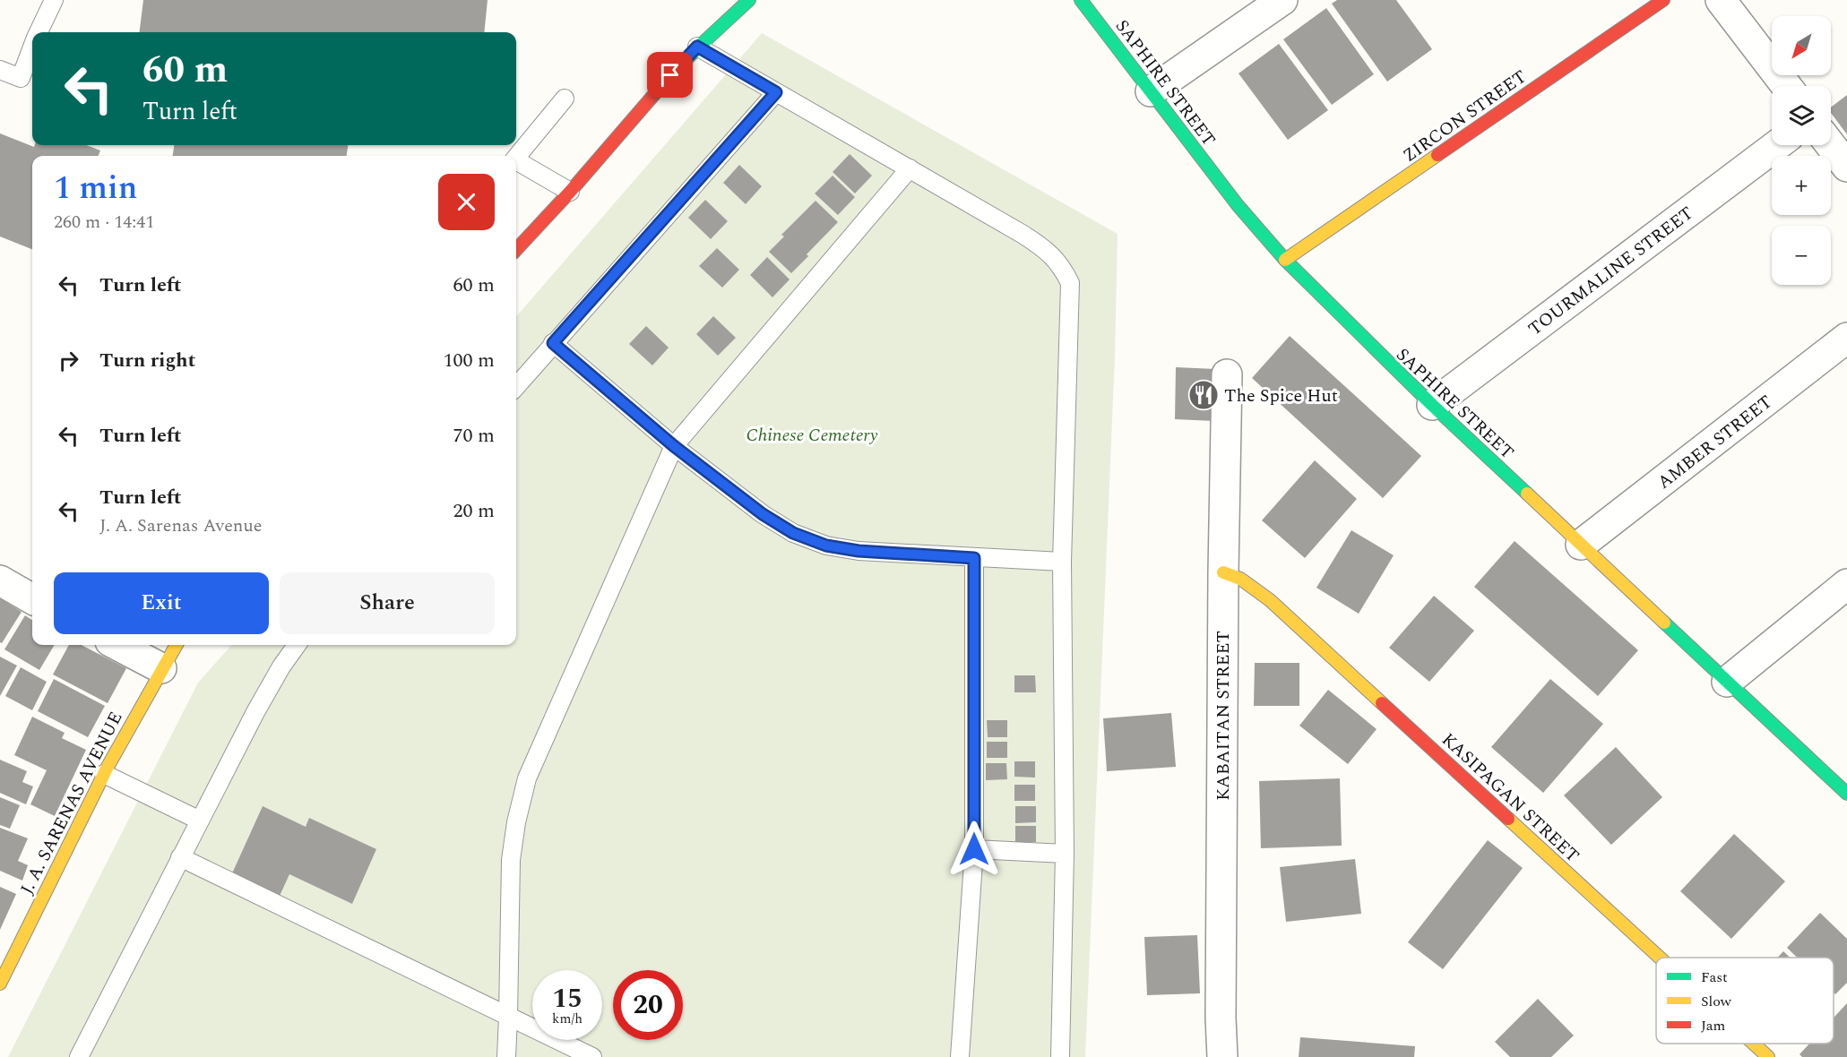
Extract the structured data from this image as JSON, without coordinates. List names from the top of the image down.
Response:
{
  "streets": {
    "street": [
      "SAPHIRE STREET",
      "ZIRCON STREET",
      "TOURMALINE STREET",
      "AMBER STREET",
      "KABAITAN STREET",
      "KASIPAGAN STREET",
      "J. A. SARENAS AVENUE"
    ]
  },
  "crossings": [
    ["SAPHIRE STREET", "ZIRCON STREET"],
    ["SAPHIRE STREET", "TOURMALINE STREET"],
    ["SAPHIRE STREET", "AMBER STREET"],
    ["KABAITAN STREET", "KASIPAGAN STREET"]
  ],
  "parks": ["Chinese Cemetery"],
  "places": {
    "restaurant": ["The Spice Hut"]
  },
  "legend": ["Fast", "Slow", "Jam"],
  "north": "bottom left",
  "page": {
    "map_buttons": ["+", "−"],
    "turn": ["60 m", "Turn left"],
    "heading": ["1 min", "260 m · 14:41"],
    "list": [
      {
        "name": "Turn left",
        "value": "60 m"
      },
      {
        "name": "Turn right",
        "value": "100 m"
      },
      {
        "name": "Turn left",
        "value": "70 m"
      },
      {
        "name": "Turn left",
        "note": "J. A. Sarenas Avenue",
        "value": "20 m"
      }
    ],
    "buttons": ["Exit", "Share"],
    "speed": "15 km/h",
    "limit": "20"
  }
}
